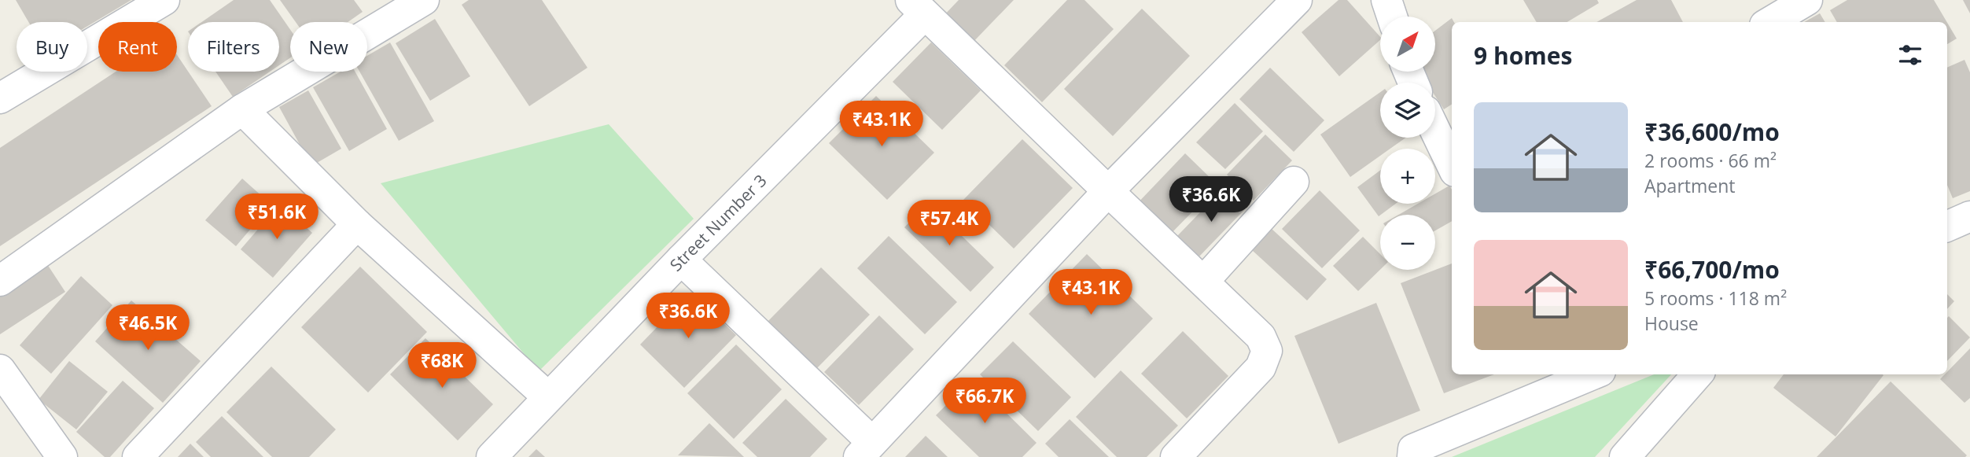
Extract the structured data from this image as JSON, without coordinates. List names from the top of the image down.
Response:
{
  "streets": {
    "street": ["Street Number 3"]
  },
  "north": "top right",
  "page": {
    "map_buttons": ["+", "−"],
    "chip": [
      "Buy",
      "Rent",
      "Filters",
      "New"
    ],
    "heading": "9 homes",
    "list": [
      {
        "name": "₹36,600/mo",
        "note": "2 rooms · 66 m² · Apartment"
      },
      {
        "name": "₹66,700/mo",
        "note": "5 rooms · 118 m² · House"
      }
    ],
    "price": [
      "₹43.1K",
      "₹36.6K",
      "₹51.6K",
      "₹57.4K",
      "₹43.1K",
      "₹36.6K",
      "₹46.5K",
      "₹68K",
      "₹66.7K"
    ]
  }
}
